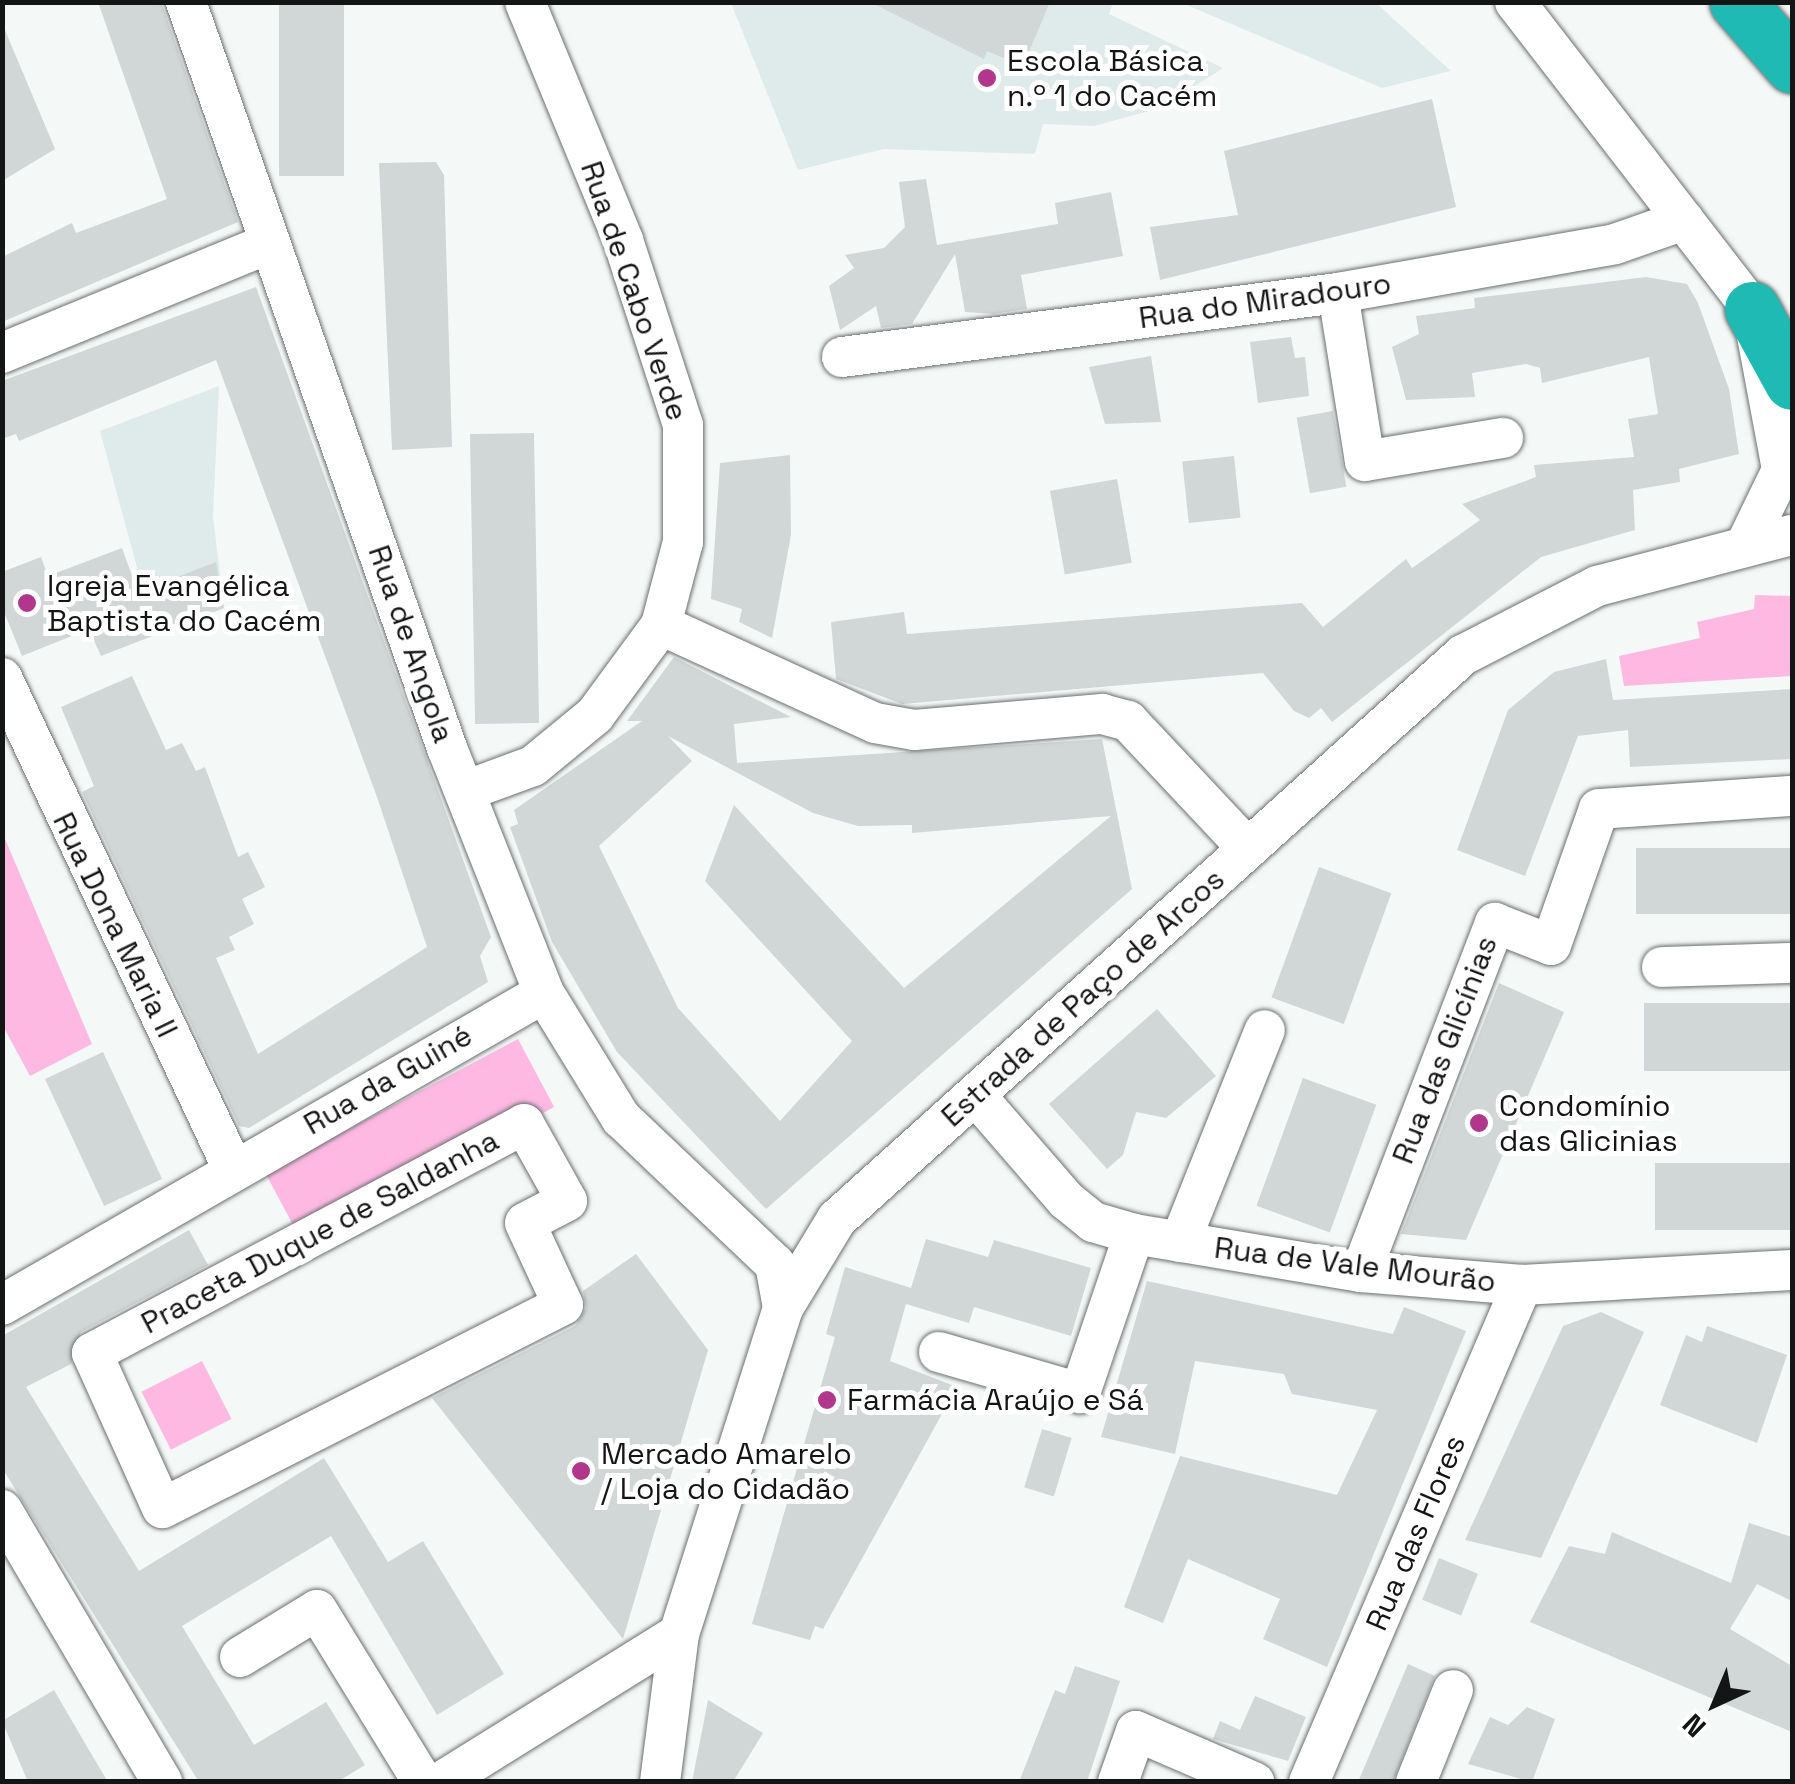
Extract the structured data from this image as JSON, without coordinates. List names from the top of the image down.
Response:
{
  "streets": {
    "street": [
      "Rua de Cabo Verde",
      "Rua do Miradouro",
      "Rua de Angola",
      "Rua Dona Maria II",
      "Estrada de Paço de Arcos",
      "Rua das Glicínias",
      "Rua da Guiné",
      "Praceta Duque de Saldanha",
      "Rua de Vale Mourão",
      "Rua das Flores"
    ]
  },
  "crossings": [
    ["Rua de Cabo Verde", "Rua de Angola"],
    ["Rua de Angola", "Estrada de Paço de Arcos"],
    ["Rua de Angola", "Rua da Guiné"],
    ["Rua Dona Maria II", "Rua da Guiné"],
    ["Estrada de Paço de Arcos", "Rua de Vale Mourão"],
    ["Rua das Glicínias", "Rua de Vale Mourão"],
    ["Rua de Vale Mourão", "Rua das Flores"]
  ],
  "places": [
    "Escola Básica n.º 1 do Cacém",
    "Igreja Evangélica Baptista do Cacém",
    "Condomínio das Glicinias",
    "Farmácia Araújo e Sá",
    "Mercado Amarelo / Loja do Cidadão"
  ],
  "north": "bottom left"
}
